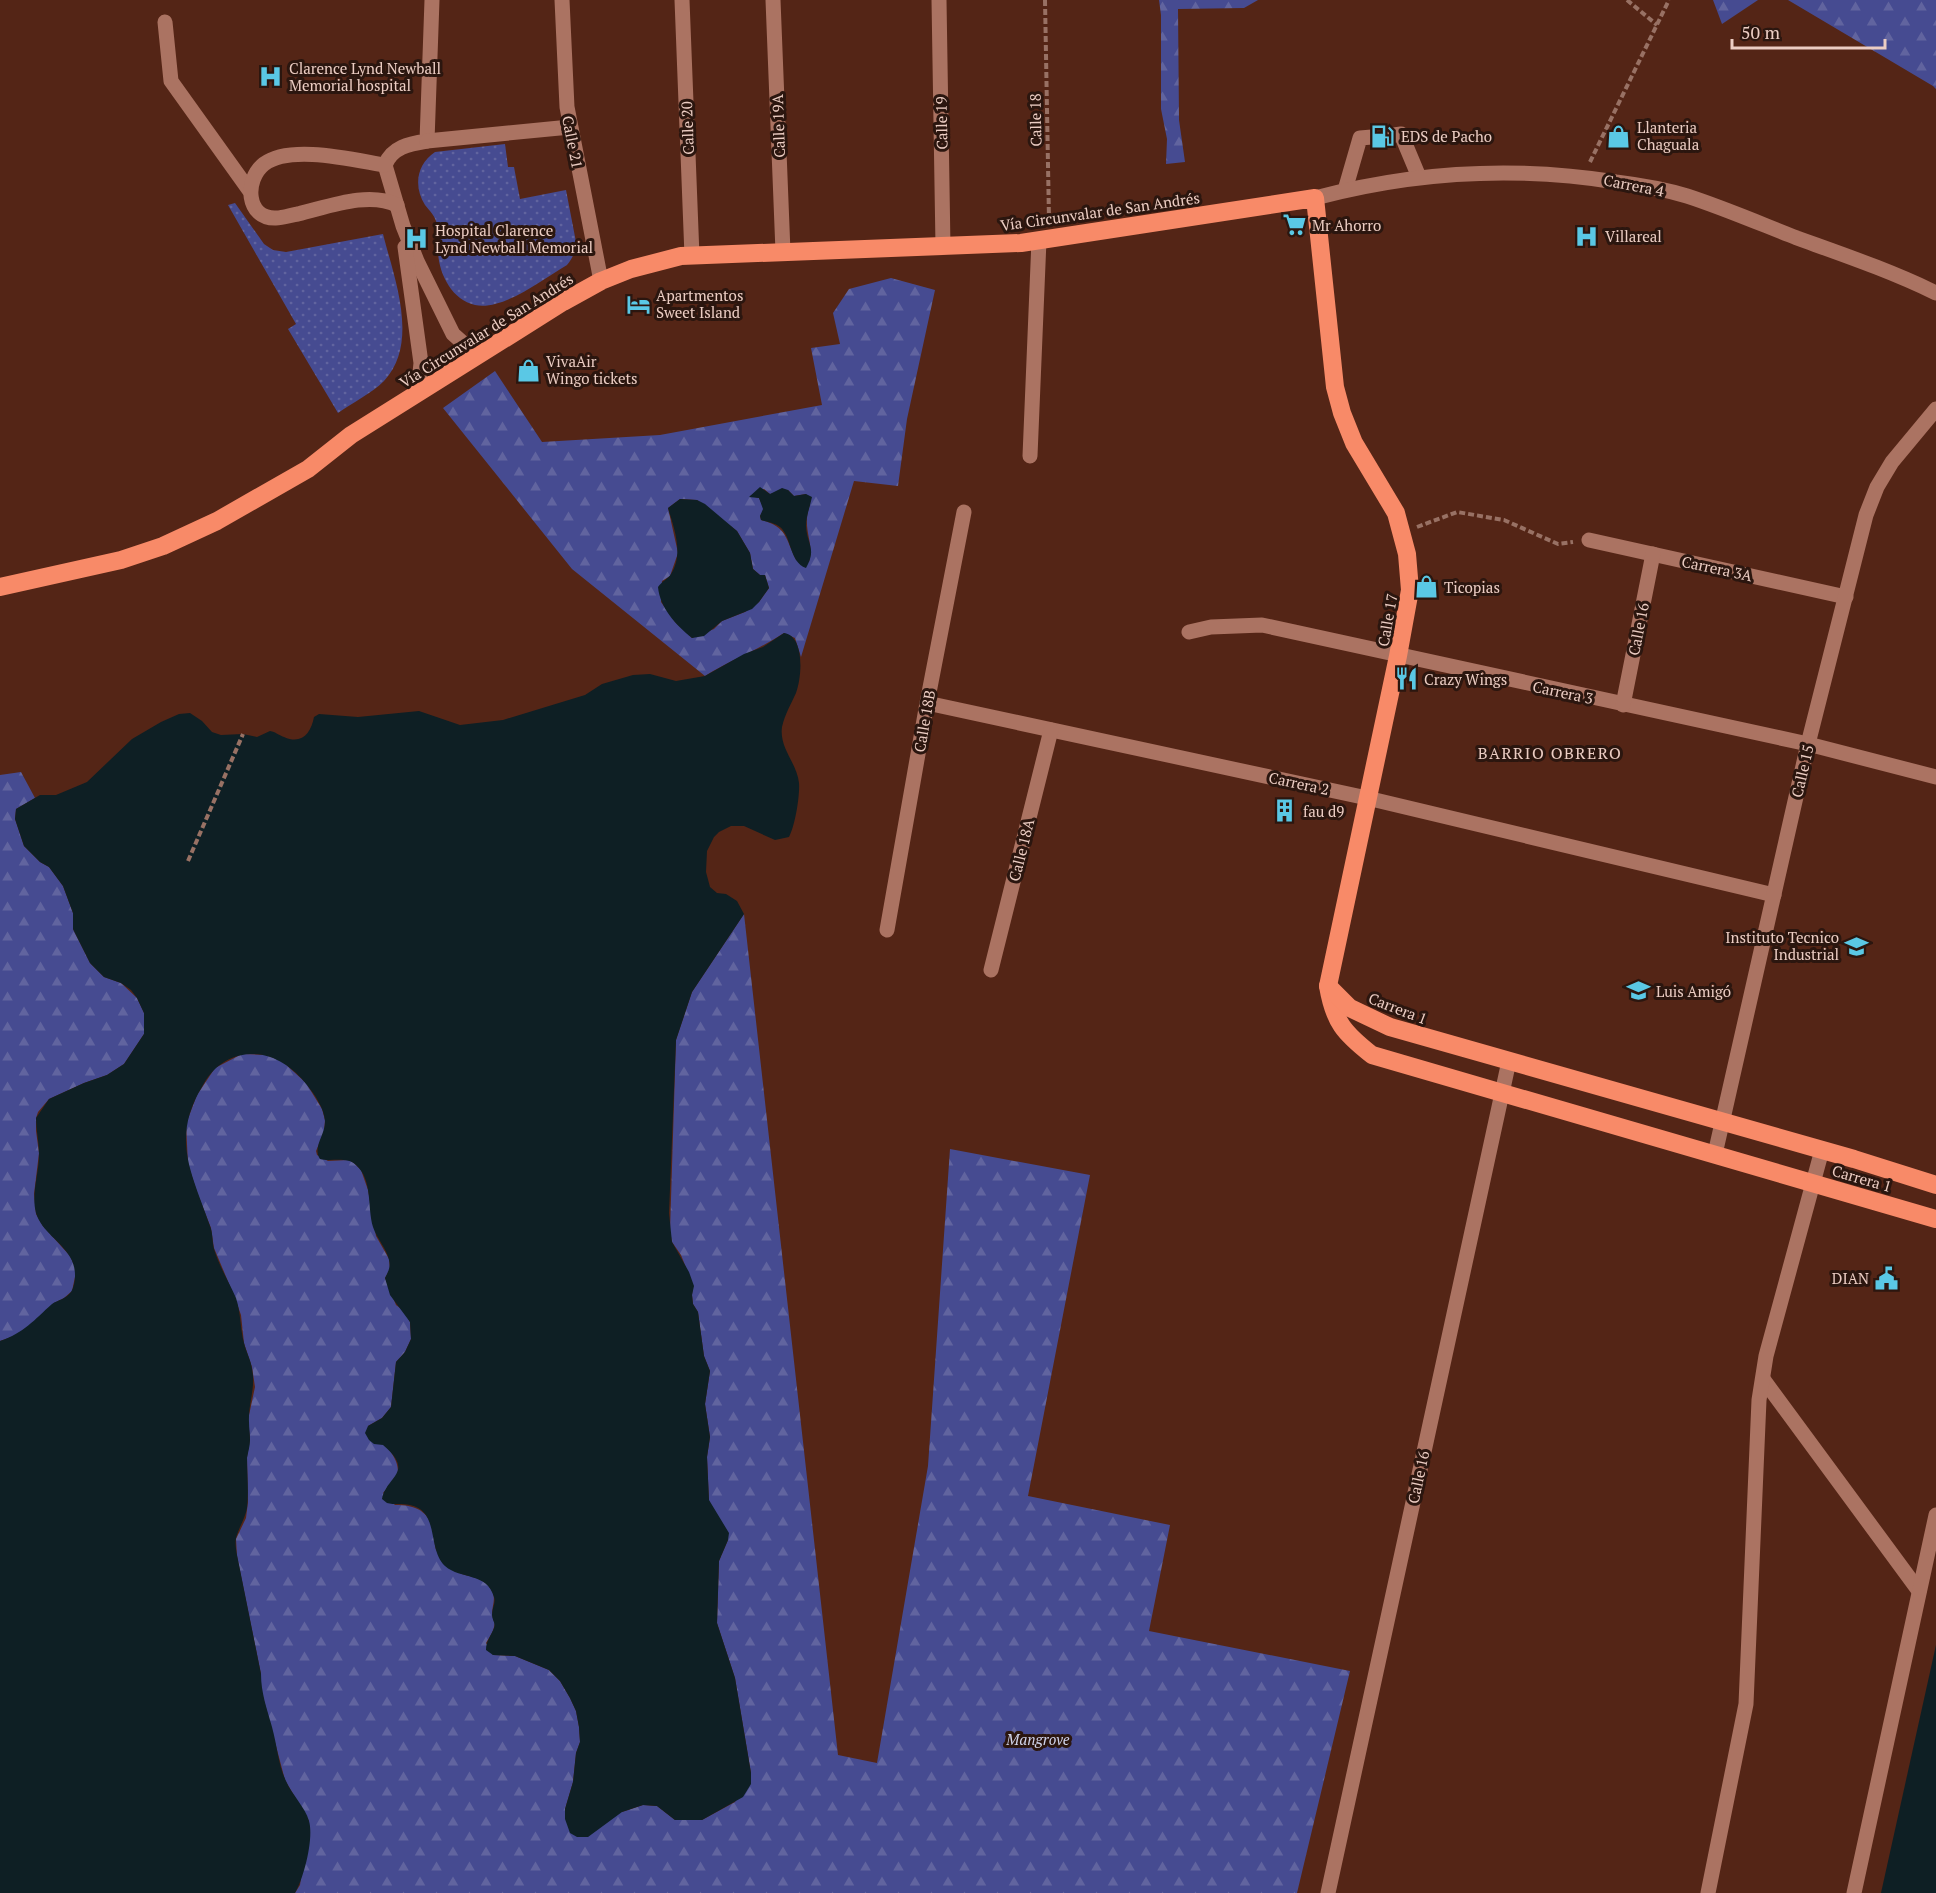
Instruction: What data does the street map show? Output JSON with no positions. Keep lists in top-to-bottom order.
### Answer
{
  "streets": {
    "highway": ["Vía Circunvalar de San Andrés", "Calle 17", "Carrera 1"],
    "street": [
      "Calle 19",
      "Calle 19A",
      "Calle 20",
      "Calle 21",
      "Carrera 4",
      "Carrera 3A",
      "Calle 16",
      "Carrera 3",
      "Calle 18B",
      "Calle 15",
      "Carrera 2",
      "Calle 18A"
    ],
    "path": ["Calle 18"]
  },
  "crossings": [
    ["Calle 18", "Vía Circunvalar de San Andrés"],
    ["Calle 19", "Vía Circunvalar de San Andrés"],
    ["Calle 19A", "Vía Circunvalar de San Andrés"],
    ["Calle 20", "Vía Circunvalar de San Andrés"],
    ["Calle 21", "Vía Circunvalar de San Andrés"],
    ["Carrera 4", "Vía Circunvalar de San Andrés"],
    ["Carrera 4", "Calle 17"],
    ["Vía Circunvalar de San Andrés", "Calle 17"],
    ["Carrera 3A", "Calle 16"],
    ["Carrera 3A", "Calle 15"],
    ["Calle 17", "Carrera 3"],
    ["Calle 17", "Carrera 2"],
    ["Calle 17", "Carrera 1"],
    ["Calle 16", "Carrera 3"],
    ["Calle 16", "Carrera 1"],
    ["Carrera 3", "Calle 15"],
    ["Calle 18B", "Carrera 2"],
    ["Calle 15", "Carrera 2"],
    ["Calle 15", "Carrera 1"],
    ["Carrera 2", "Calle 18A"]
  ],
  "districts": ["BARRIO OBRERO"],
  "parks": ["Mangrove"],
  "places": {
    "hospital": ["Clarence Lynd Newball Memorial hospital", "Villareal", "Hospital Clarence Lynd Newball Memorial"],
    "fuel station": ["EDS de Pacho"],
    "shop": ["Llanteria Chaguala", "VivaAir Wingo tickets", "Ticopias"],
    "supermarket": ["Mr Ahorro"],
    "hotel": ["Apartmentos Sweet Island"],
    "restaurant": ["Crazy Wings"],
    "building": ["fau d9"],
    "school or university": ["Instituto Tecnico Industrial", "Luis Amigó"],
    "public building": ["DIAN"]
  },
  "scale_bar": "50 m"
}
